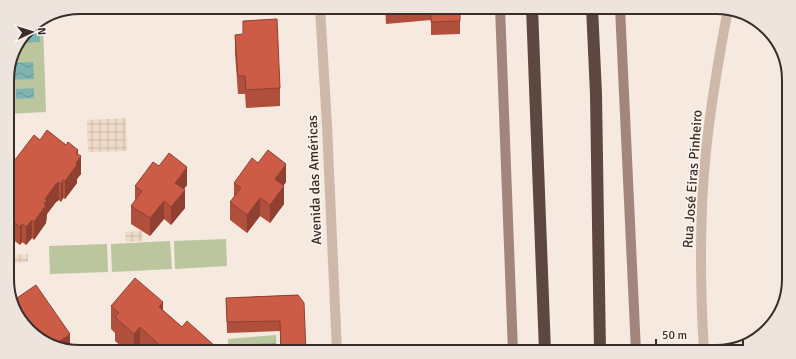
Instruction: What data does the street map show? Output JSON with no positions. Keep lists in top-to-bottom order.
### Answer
{
  "streets": {
    "street": ["Rua José Eiras Pinheiro", "Avenida das Américas"]
  },
  "scale_bar": "50 m",
  "north": "right"
}
